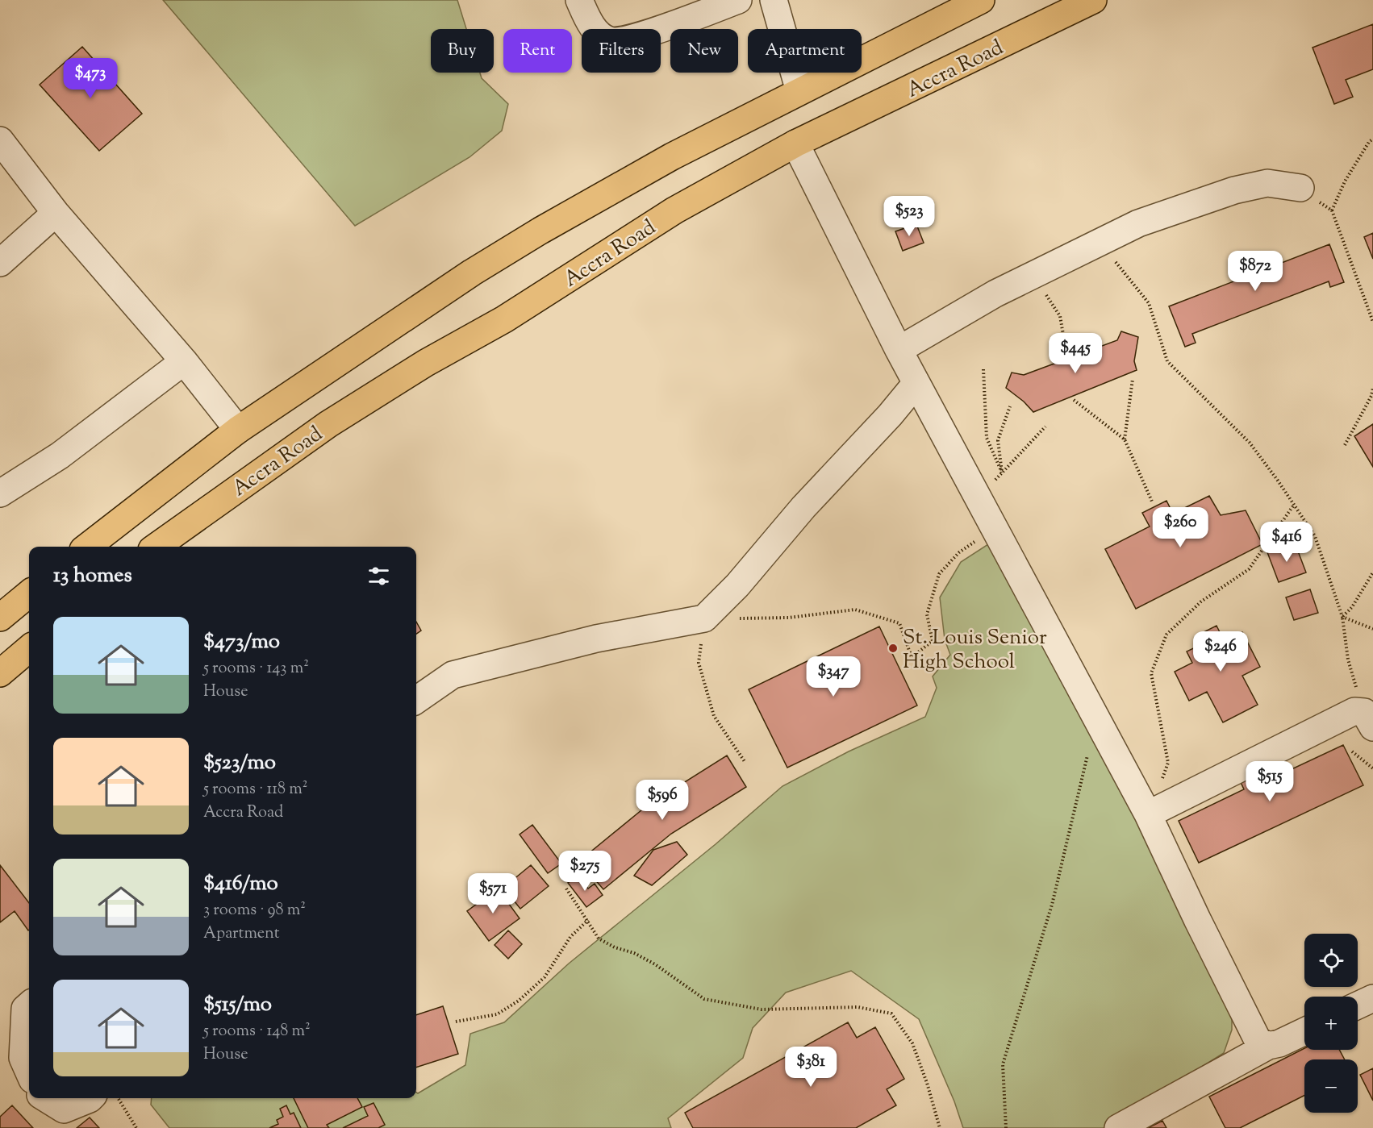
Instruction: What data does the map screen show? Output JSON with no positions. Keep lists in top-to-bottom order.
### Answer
{
  "streets": {
    "highway": ["Accra Road"]
  },
  "places": ["St. Louis Senior High School"],
  "page": {
    "chip": [
      "Buy",
      "Rent",
      "Filters",
      "New",
      "Apartment"
    ],
    "price": [
      "$473",
      "$523",
      "$872",
      "$445",
      "$260",
      "$416",
      "$246",
      "$347",
      "$515",
      "$596",
      "$275",
      "$571",
      "$381"
    ],
    "heading": "13 homes",
    "list": [
      {
        "name": "$473/mo",
        "note": "5 rooms · 143 m² · House"
      },
      {
        "name": "$523/mo",
        "note": "5 rooms · 118 m² · Accra Road"
      },
      {
        "name": "$416/mo",
        "note": "3 rooms · 98 m² · Apartment"
      },
      {
        "name": "$515/mo",
        "note": "5 rooms · 148 m² · House"
      }
    ],
    "map_buttons": ["+", "−"]
  }
}
